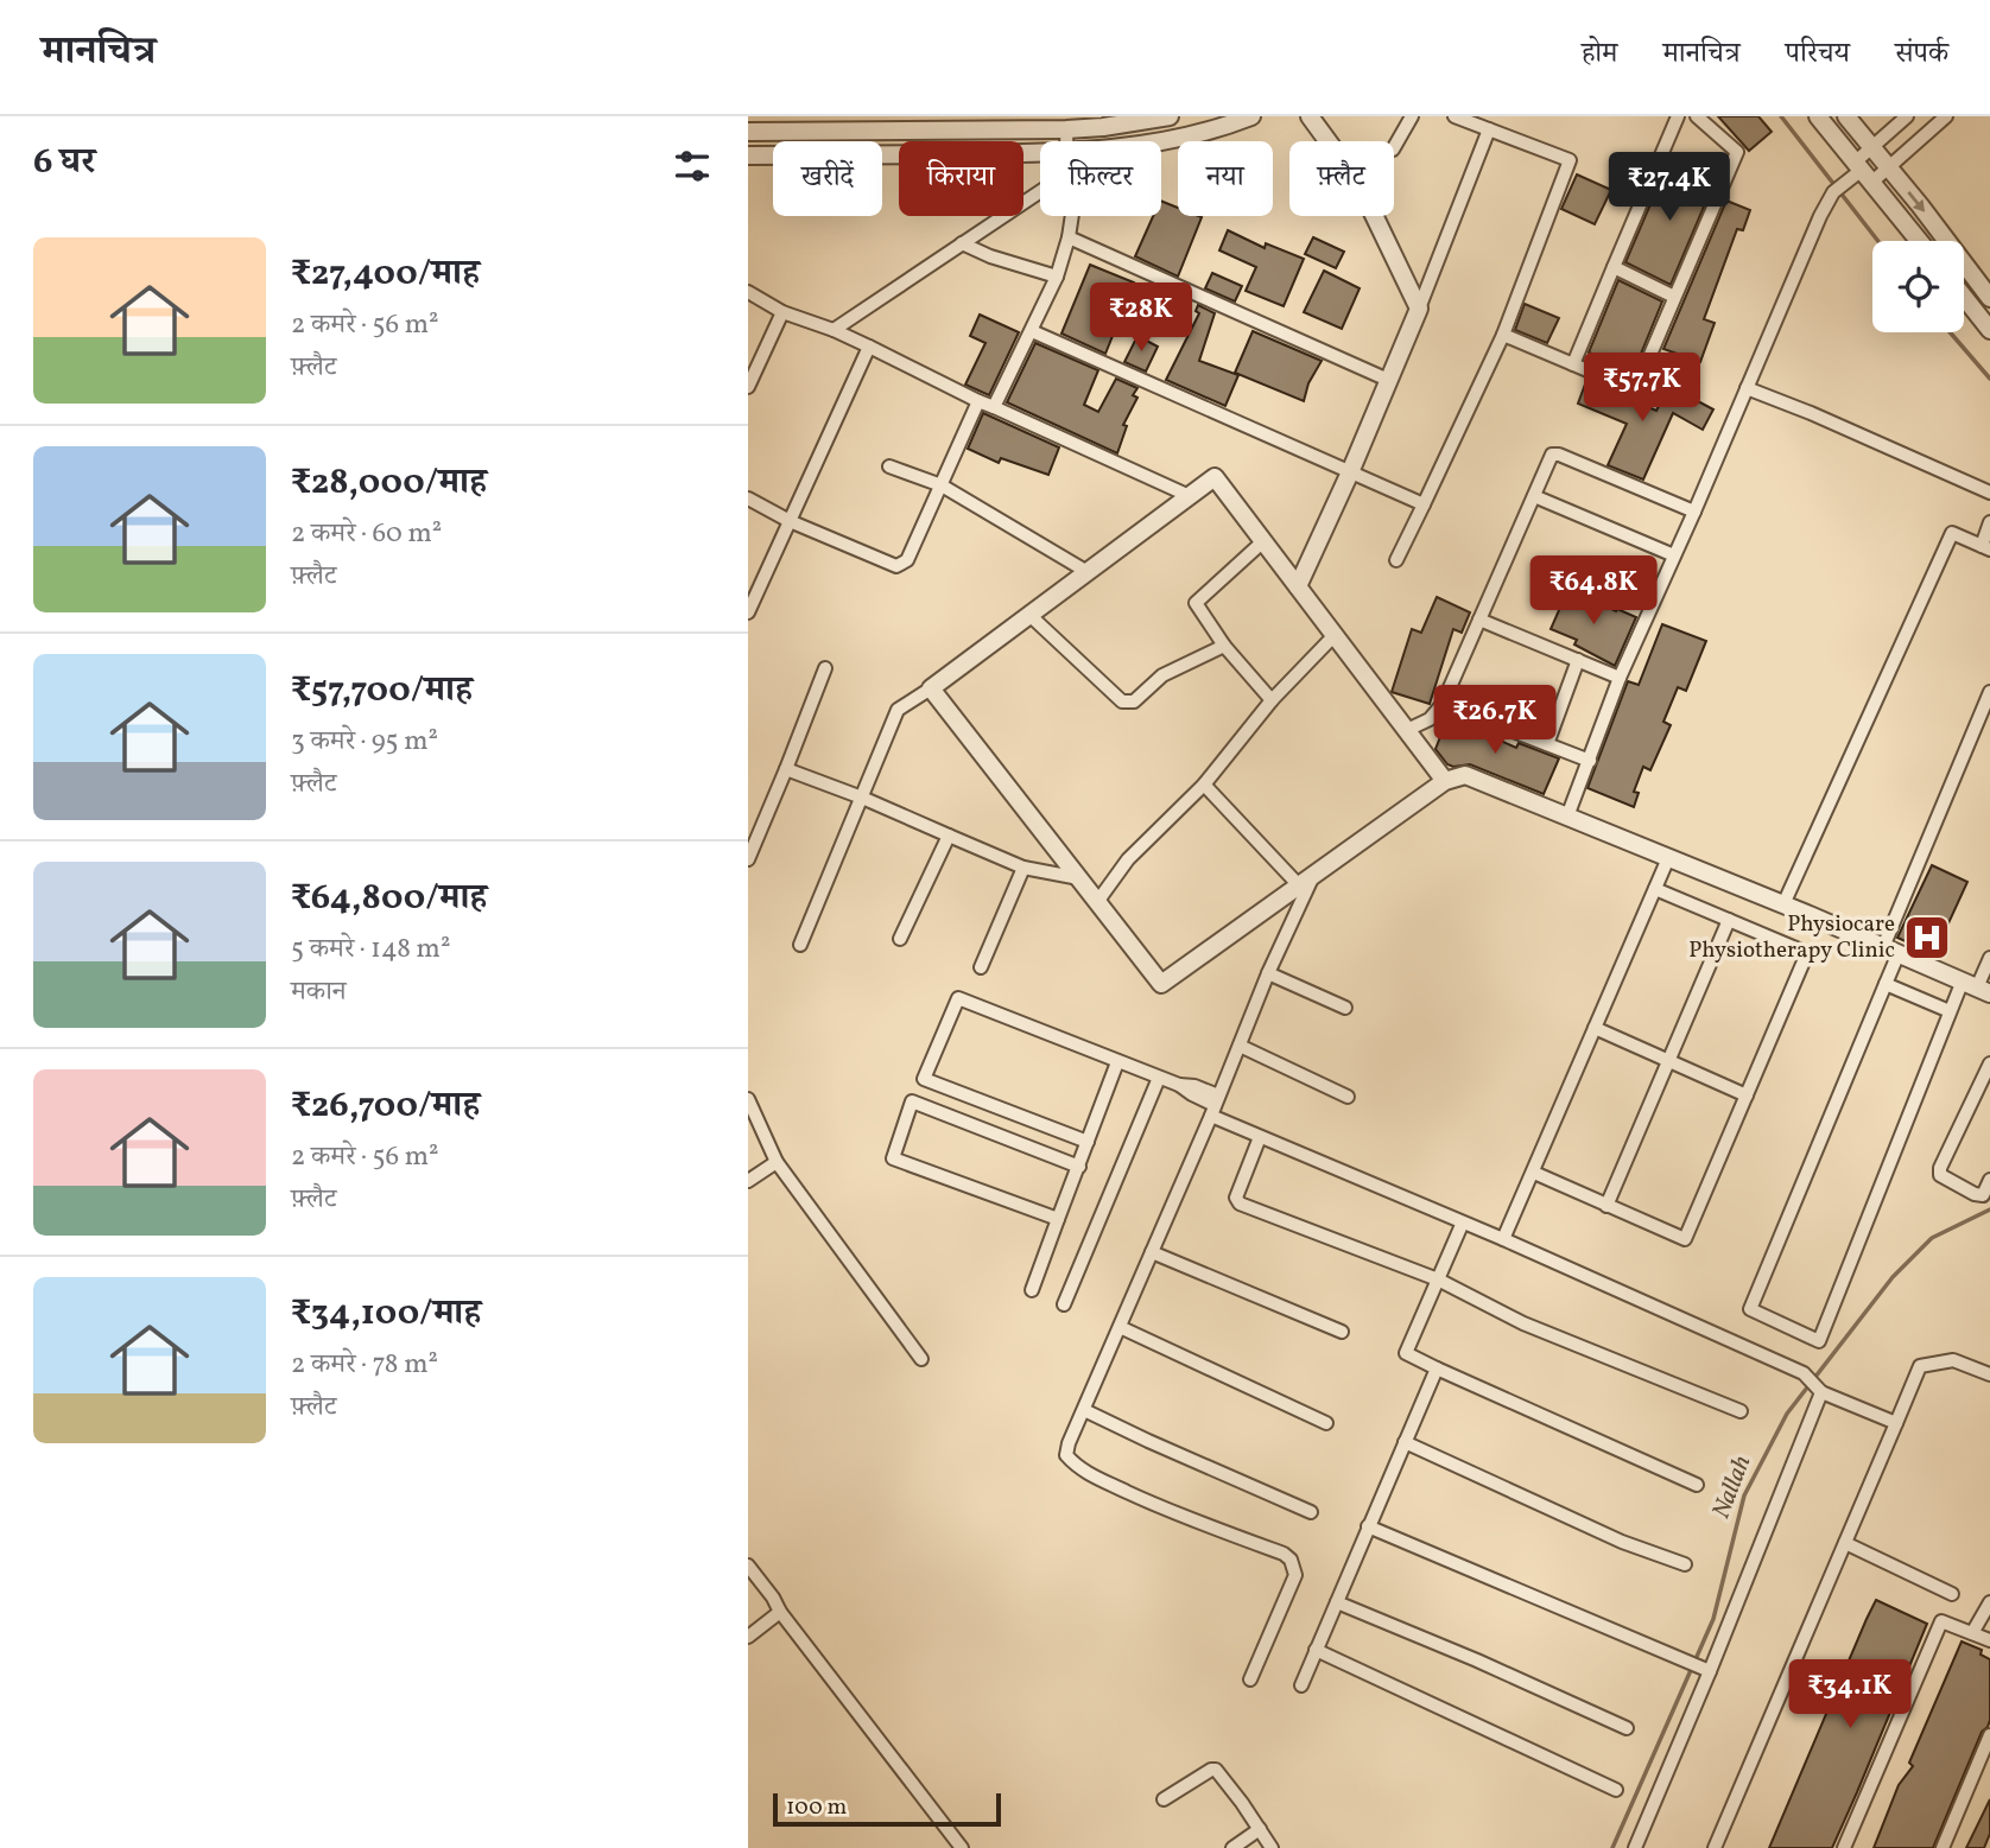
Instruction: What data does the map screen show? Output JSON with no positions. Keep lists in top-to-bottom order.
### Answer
{
  "water": ["Nallah"],
  "places": {
    "hospital": ["Physiocare Physiotherapy Clinic"]
  },
  "scale_bar": "100 m",
  "page": {
    "header": "मानचित्र",
    "nav": [
      "होम",
      "मानचित्र",
      "परिचय",
      "संपर्क"
    ],
    "heading": "6 घर",
    "chip": [
      "खरीदें",
      "किराया",
      "फ़िल्टर",
      "नया",
      "फ़्लैट"
    ],
    "price": [
      "₹27.4K",
      "₹28K",
      "₹57.7K",
      "₹64.8K",
      "₹26.7K",
      "₹34.1K"
    ],
    "list": [
      {
        "name": "₹27,400/माह",
        "note": "2 कमरे · 56 m² · फ़्लैट"
      },
      {
        "name": "₹28,000/माह",
        "note": "2 कमरे · 60 m² · फ़्लैट"
      },
      {
        "name": "₹57,700/माह",
        "note": "3 कमरे · 95 m² · फ़्लैट"
      },
      {
        "name": "₹64,800/माह",
        "note": "5 कमरे · 148 m² · मकान"
      },
      {
        "name": "₹26,700/माह",
        "note": "2 कमरे · 56 m² · फ़्लैट"
      },
      {
        "name": "₹34,100/माह",
        "note": "2 कमरे · 78 m² · फ़्लैट"
      }
    ],
    "scale": "100 m"
  }
}
